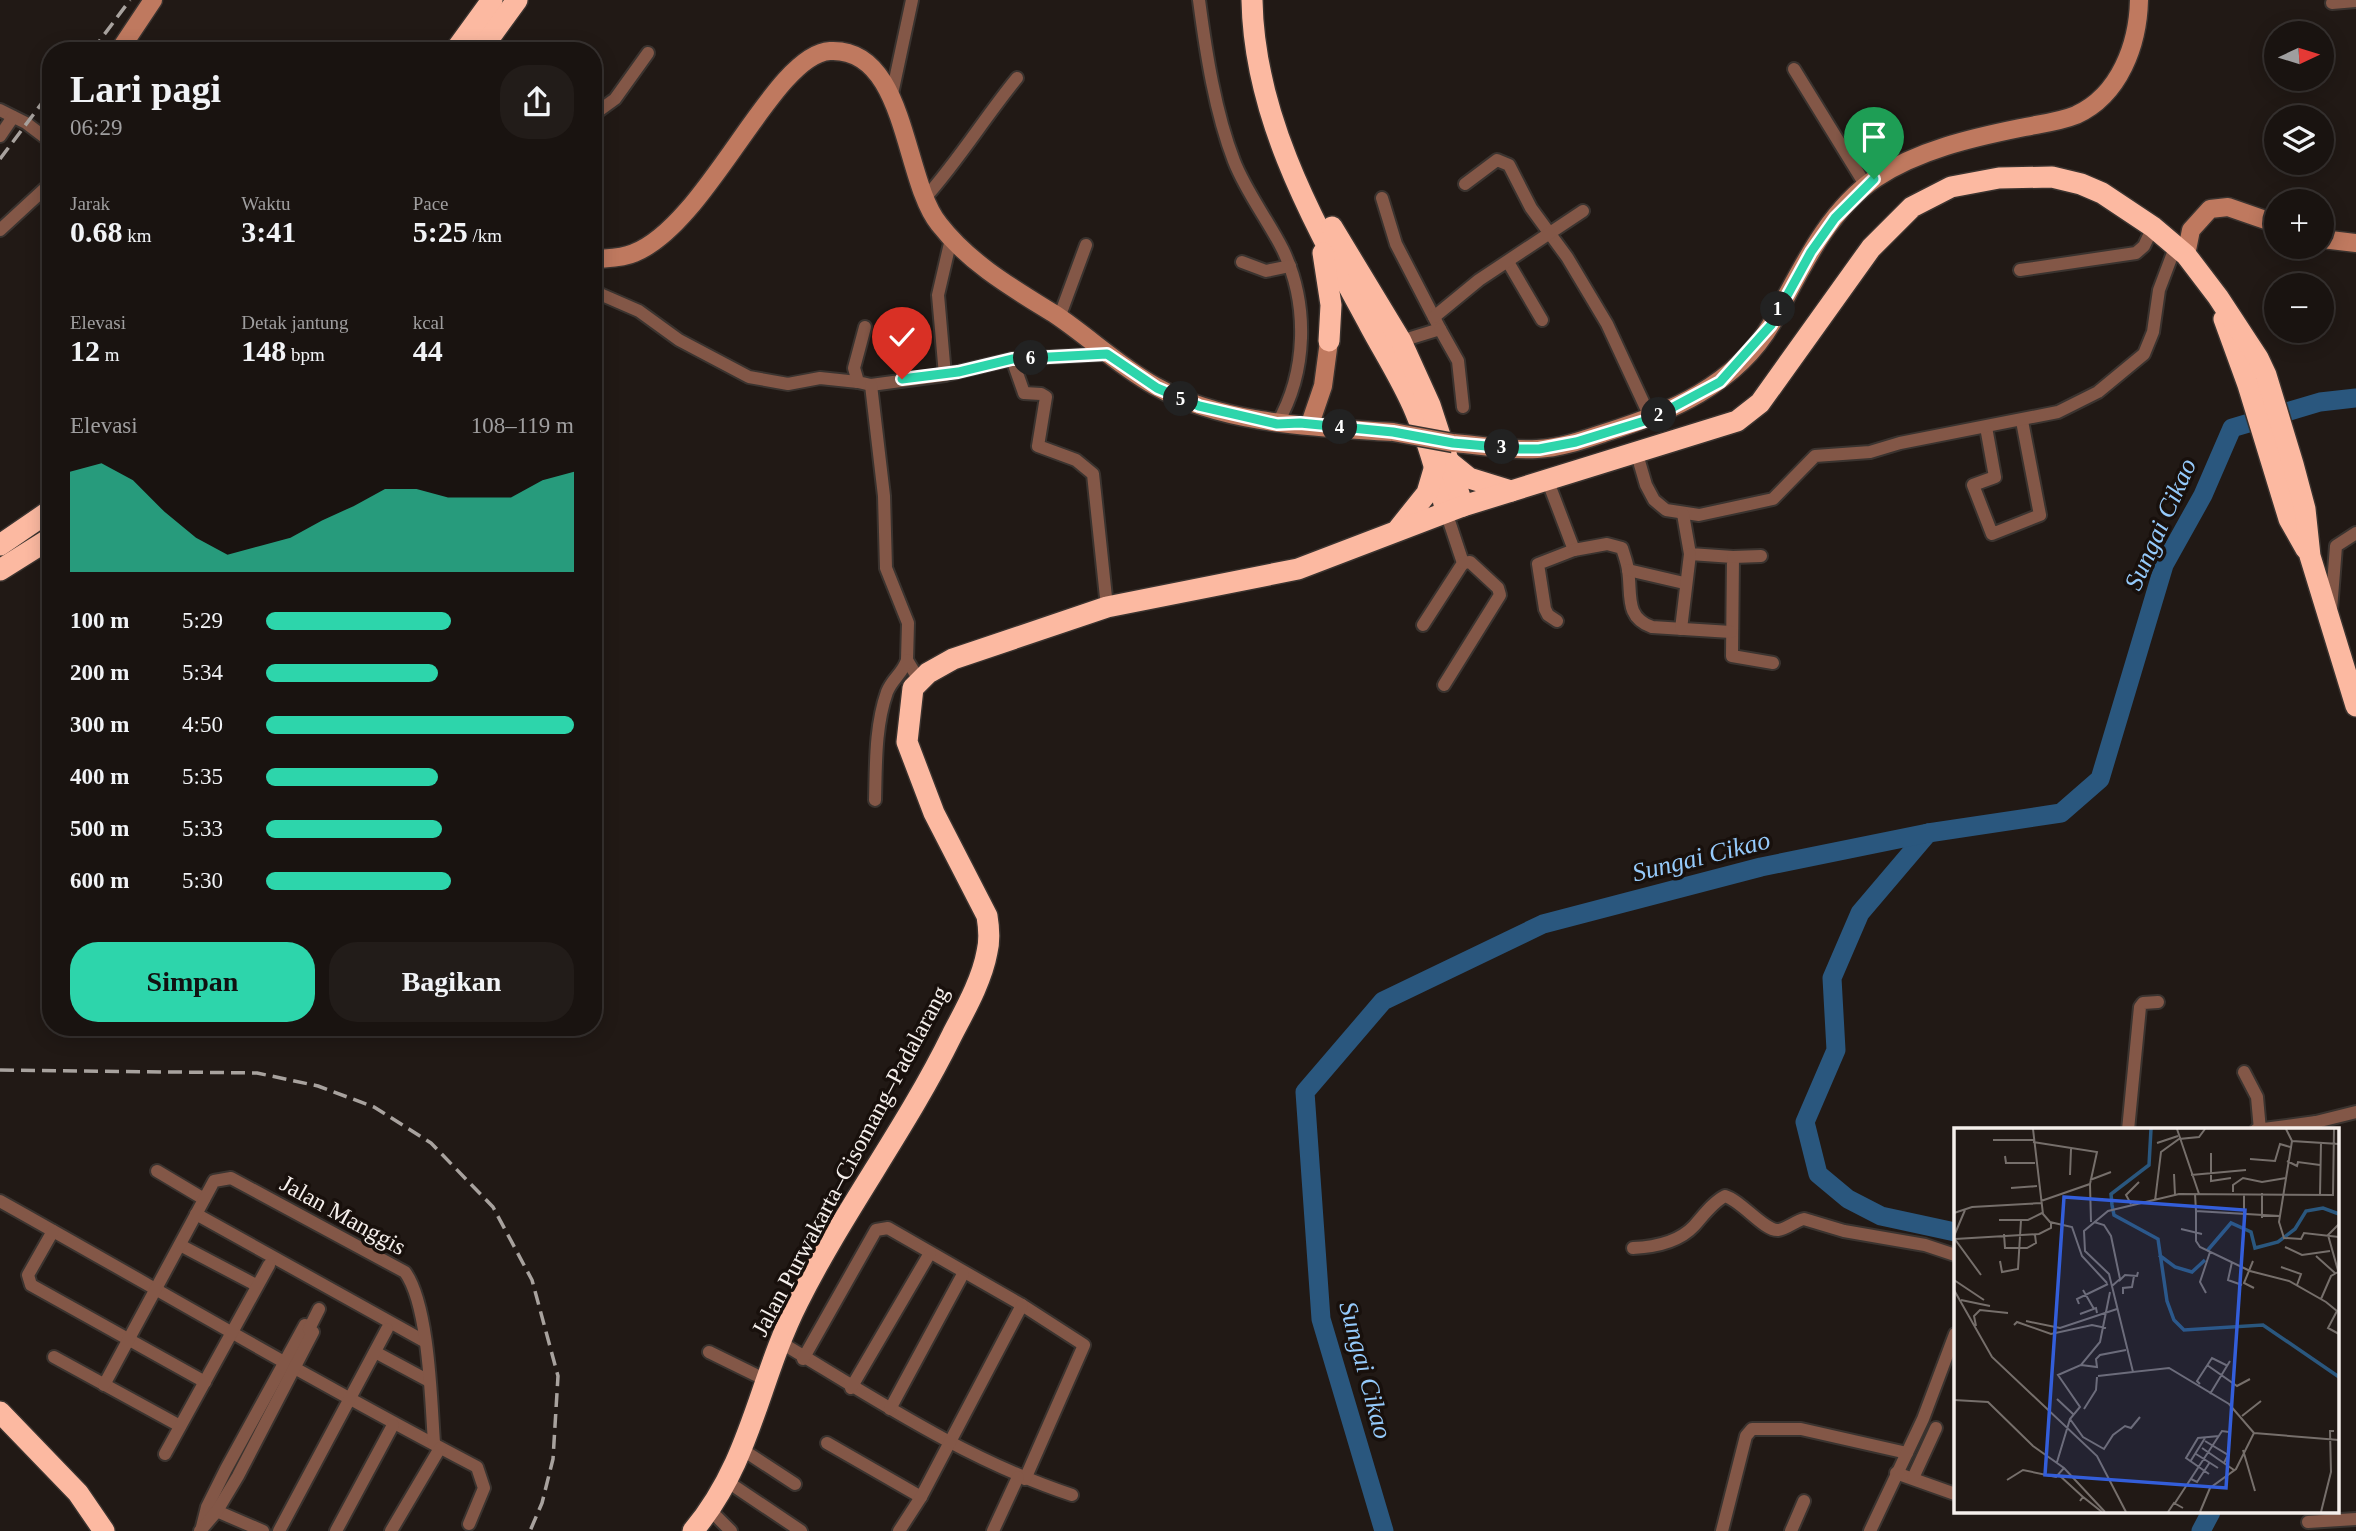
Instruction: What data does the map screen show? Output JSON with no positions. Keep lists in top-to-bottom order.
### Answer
{
  "streets": {
    "highway": ["Jalan Purwakarta–Cisomang–Padalarang"],
    "street": ["Jalan Manggis"]
  },
  "water": ["Sungai Cikao"],
  "north": "right",
  "page": {
    "map_buttons": ["+", "−"],
    "heading": ["Lari pagi", "06:29"],
    "stats": [
      ["Jarak", "0.68 km"],
      ["Waktu", "3:41"],
      ["Pace", "5:25 /km"],
      ["Elevasi", "12 m"],
      ["Detak jantung", "148 bpm"],
      ["kcal", "44"]
    ],
    "pins": [
      "1",
      "6",
      "5",
      "2",
      "4",
      "3"
    ],
    "chart": ["Elevasi", "108–119 m"],
    "list": [
      {
        "name": "100 m",
        "note": "5:29"
      },
      {
        "name": "200 m",
        "note": "5:34"
      },
      {
        "name": "300 m",
        "note": "4:50"
      },
      {
        "name": "400 m",
        "note": "5:35"
      },
      {
        "name": "500 m",
        "note": "5:33"
      },
      {
        "name": "600 m",
        "note": "5:30"
      }
    ],
    "buttons": ["Simpan", "Bagikan"]
  }
}
